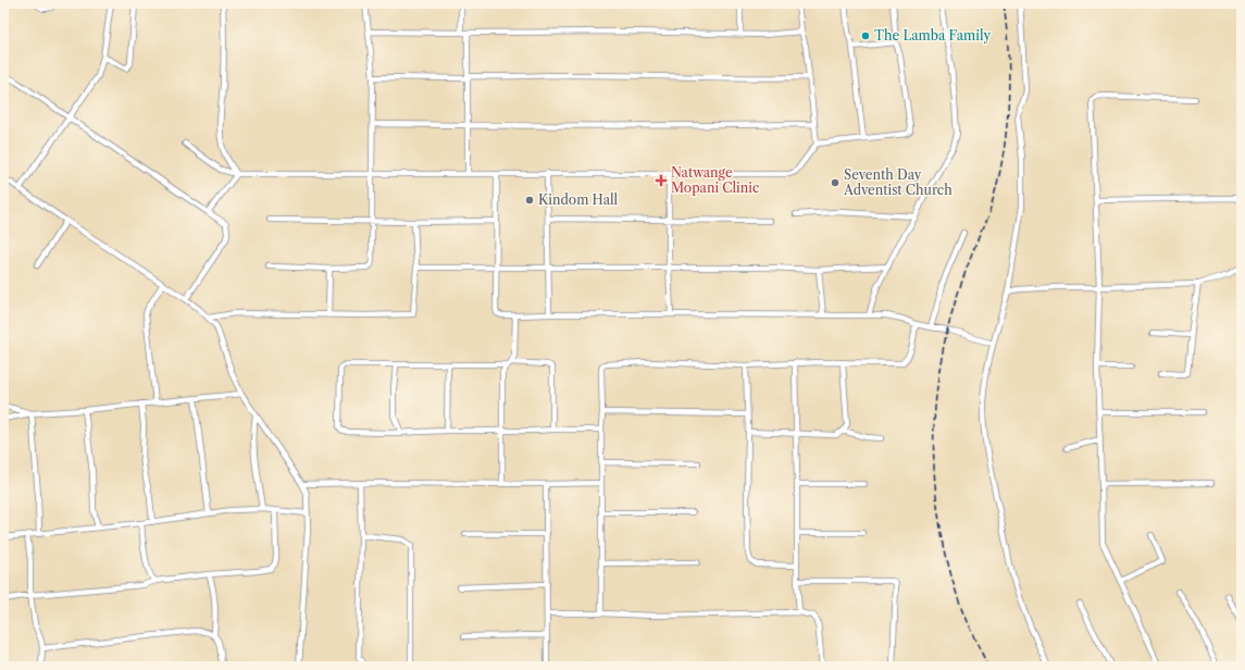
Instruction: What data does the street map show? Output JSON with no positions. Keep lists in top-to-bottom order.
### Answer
{
  "places": {
    "other": ["The Lamba Family", "Seventh Day Adventist Church", "Kindom Hall"],
    "health": ["Natwange Mopani Clinic"]
  }
}
